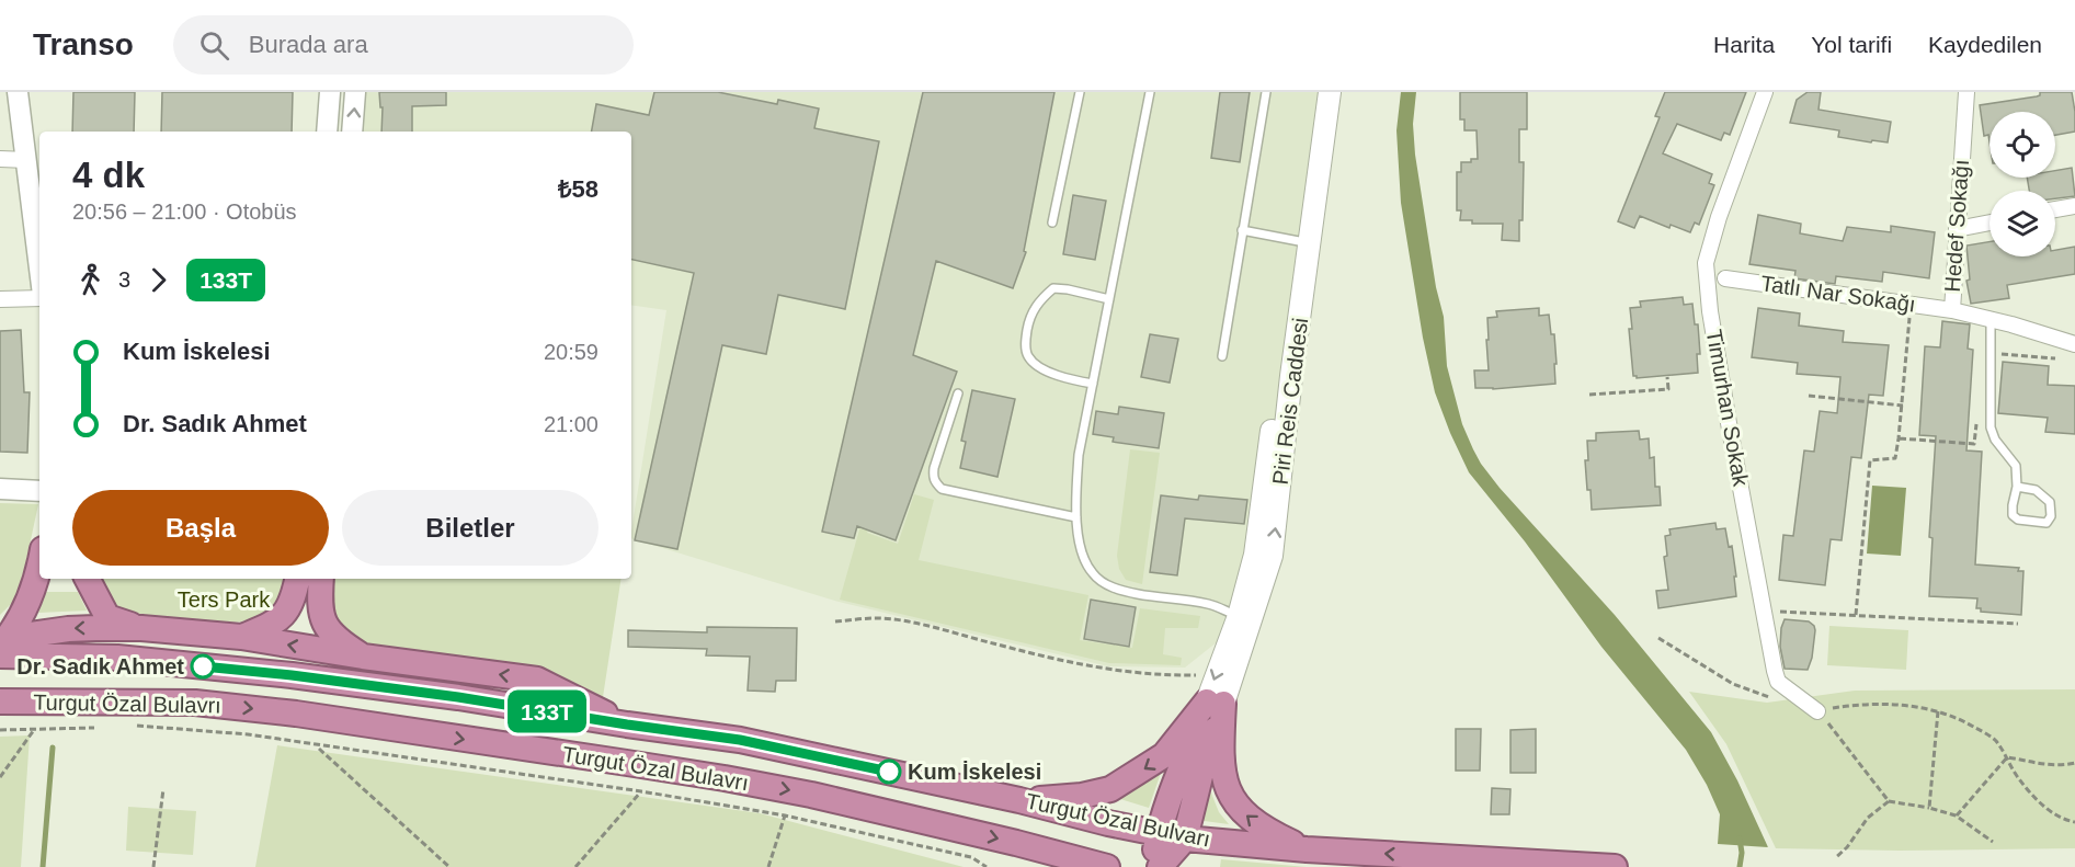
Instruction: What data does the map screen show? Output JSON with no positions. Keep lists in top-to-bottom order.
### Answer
{
  "streets": {
    "highway": ["Turgut Özal Bulavrı", "Turgut Özal Bulvarı"],
    "main road": ["Piri Reis Caddesi"],
    "street": ["Hedef Sokağı", "Tatlı Nar Sokağı", "Timurhan Sokak"]
  },
  "crossings": [
    ["Hedef Sokağı", "Tatlı Nar Sokağı"]
  ],
  "parks": ["Ters Park"],
  "places": ["Dr. Sadık Ahmet", "Kum İskelesi"],
  "lines": ["bus line 133T"],
  "page": {
    "header": "Transo",
    "search": "Burada ara",
    "nav": ["Harita", "Yol tarifi", "Kaydedilen"],
    "on_map": "133T",
    "heading": ["4 dk", "20:56 – 21:00 · Otobüs", "₺58"],
    "legs": ["3", "133T"],
    "list": [
      {
        "name": "Kum İskelesi",
        "value": "20:59"
      },
      {
        "name": "Dr. Sadık Ahmet",
        "value": "21:00"
      }
    ],
    "buttons": ["Başla", "Biletler"]
  }
}
